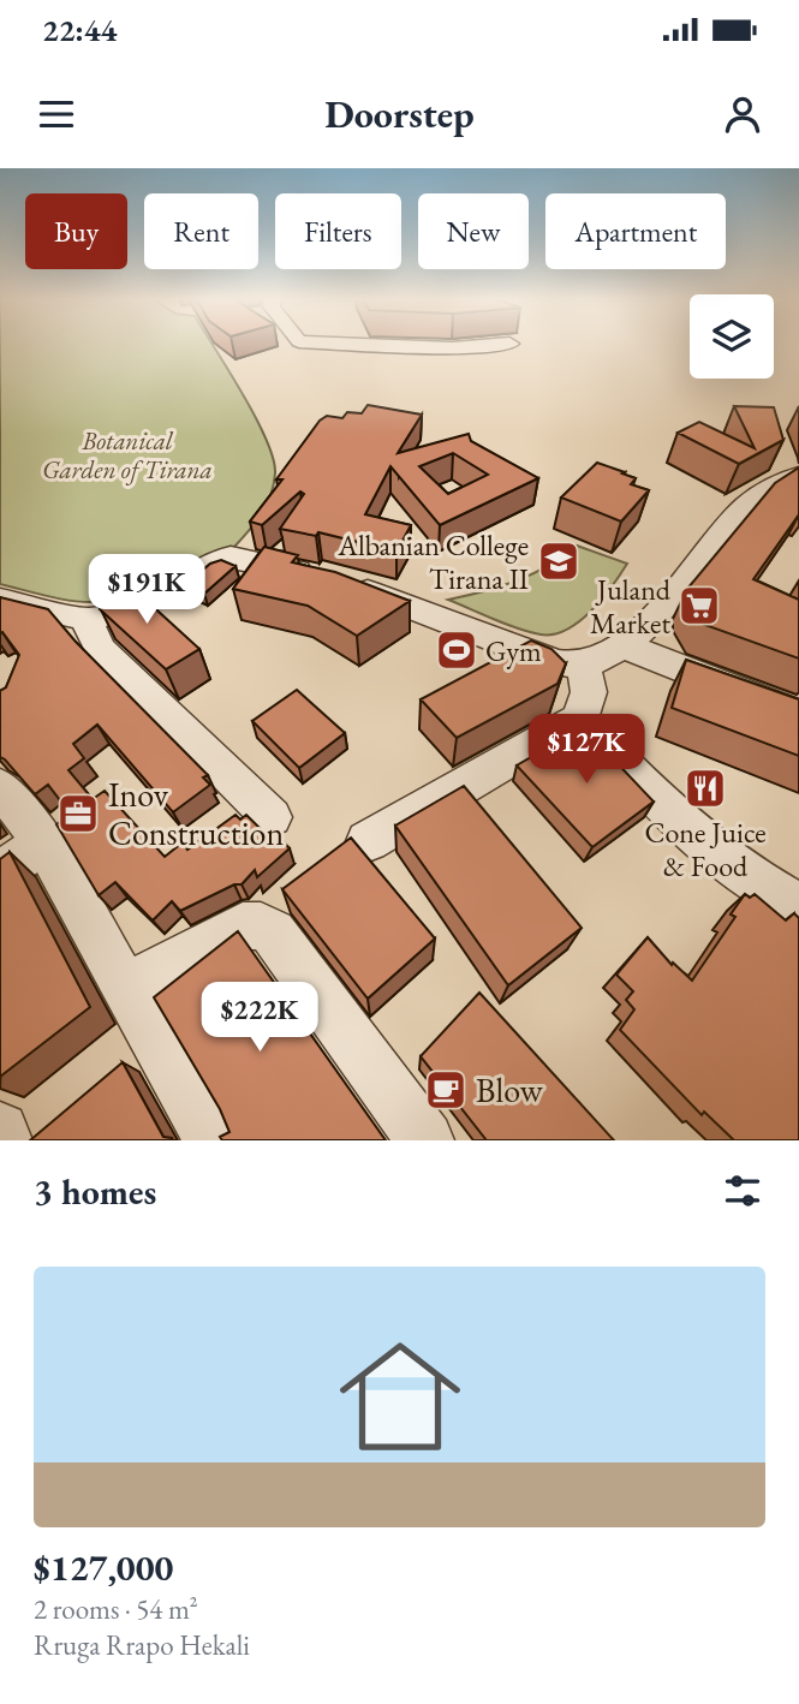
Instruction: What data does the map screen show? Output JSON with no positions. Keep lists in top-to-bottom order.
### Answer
{
  "parks": ["Botanical Garden of Tirana"],
  "places": {
    "school or university": ["Albanian College Tirana II"],
    "supermarket": ["Juland Market"],
    "sports": ["Gym"],
    "restaurant": ["Cone Juice & Food"],
    "office": ["Inov Construction"],
    "cafe": ["Blow"]
  },
  "page": {
    "status": "22:44",
    "header": "Doorstep",
    "chip": [
      "Buy",
      "Rent",
      "Filters",
      "New",
      "Apartment"
    ],
    "price": ["$191K", "$127K", "$222K"],
    "heading": "3 homes",
    "list": [
      {
        "name": "$127,000",
        "note": "2 rooms · 54 m² · Rruga Rrapo Hekali"
      }
    ]
  }
}
